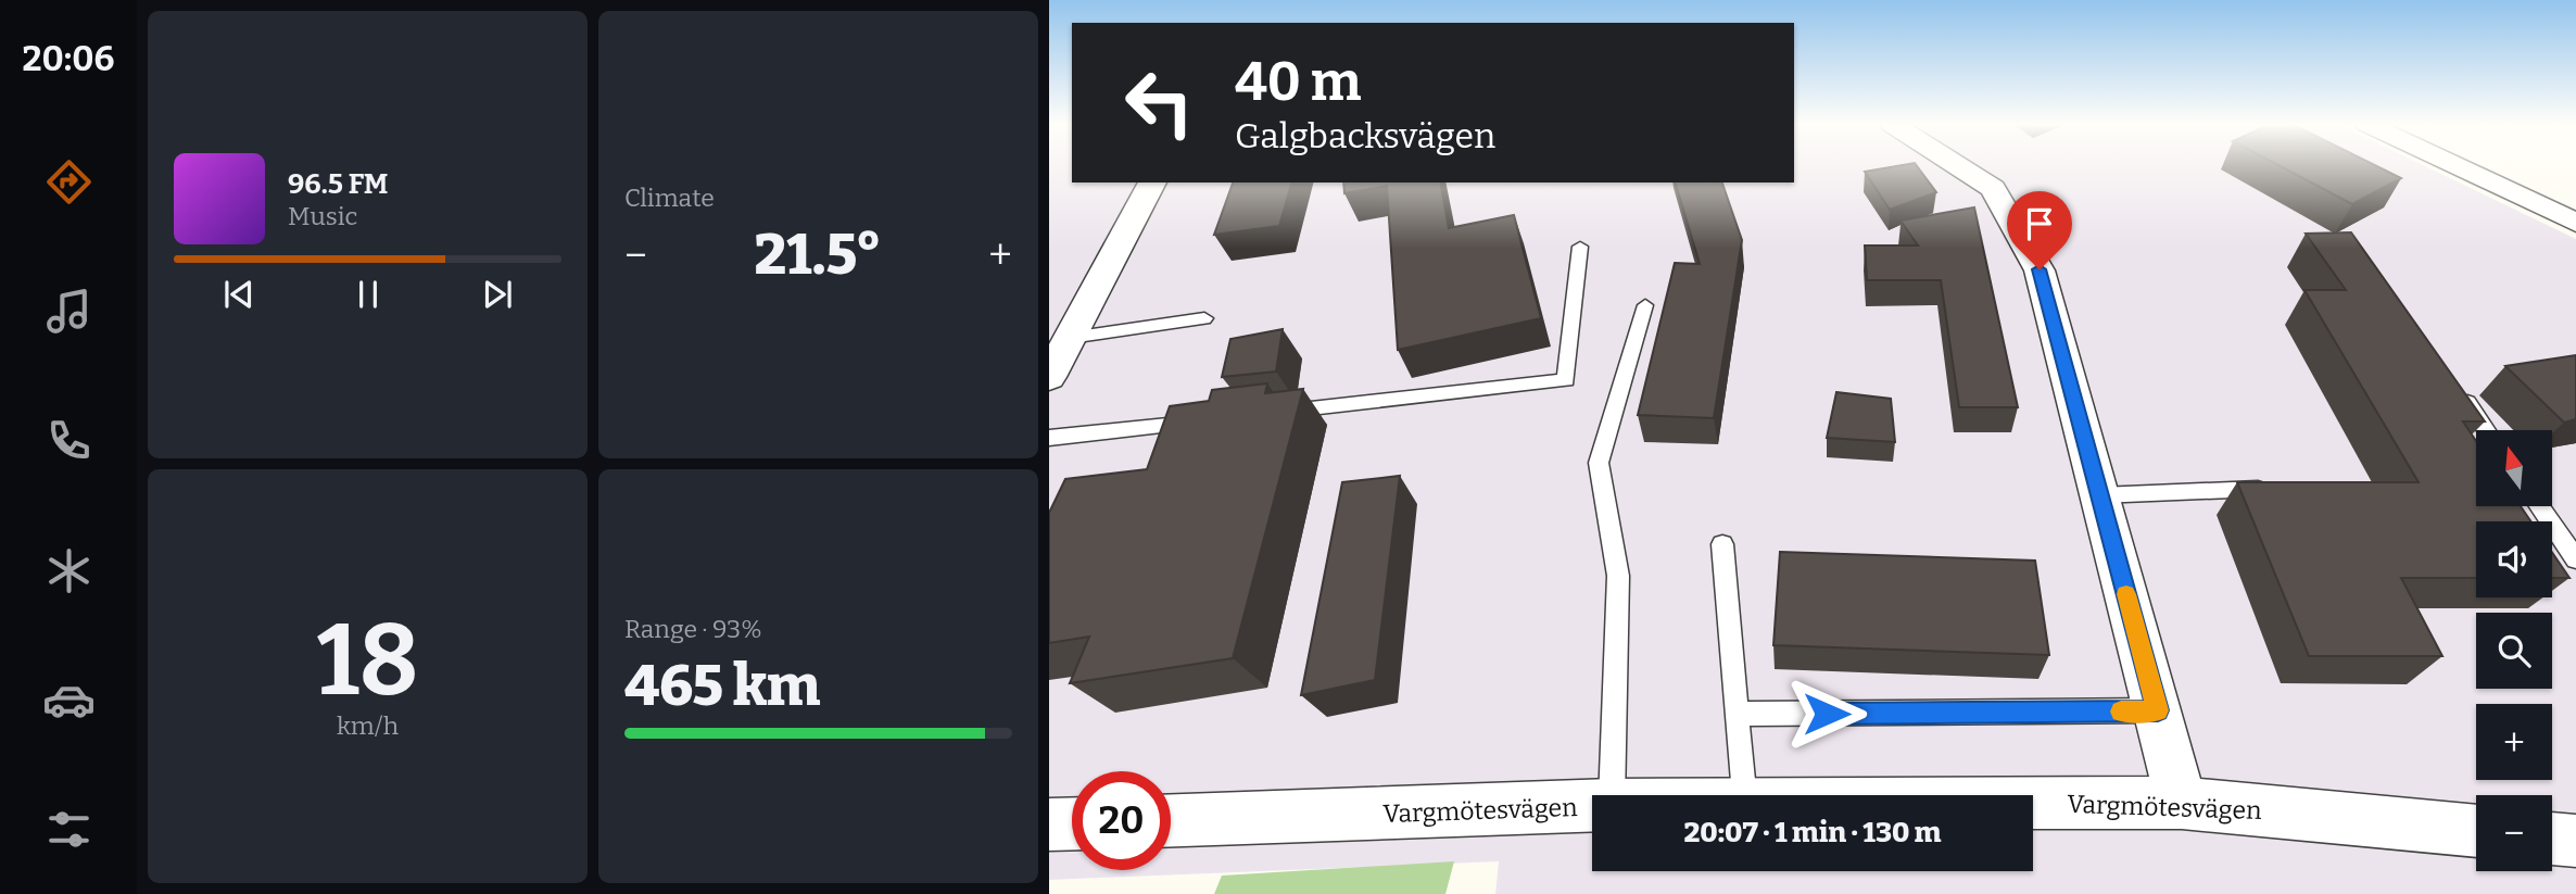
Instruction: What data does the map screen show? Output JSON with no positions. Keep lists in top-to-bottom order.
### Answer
{
  "streets": {
    "street": ["Vargmötesvägen"]
  },
  "north": "top",
  "page": {
    "tabs": "20:06",
    "tile": [
      "Climate",
      ["18", "km/h"],
      ["Range · 93%", "465 km"]
    ],
    "turn": ["40 m", "Galgbacksvägen"],
    "song": ["96.5 FM", "Music"],
    "heat": ["−", "21.5°", "+"],
    "map_buttons": ["+", "−"],
    "limit": "20",
    "trip": "20:07 · 1 min · 130 m"
  }
}
